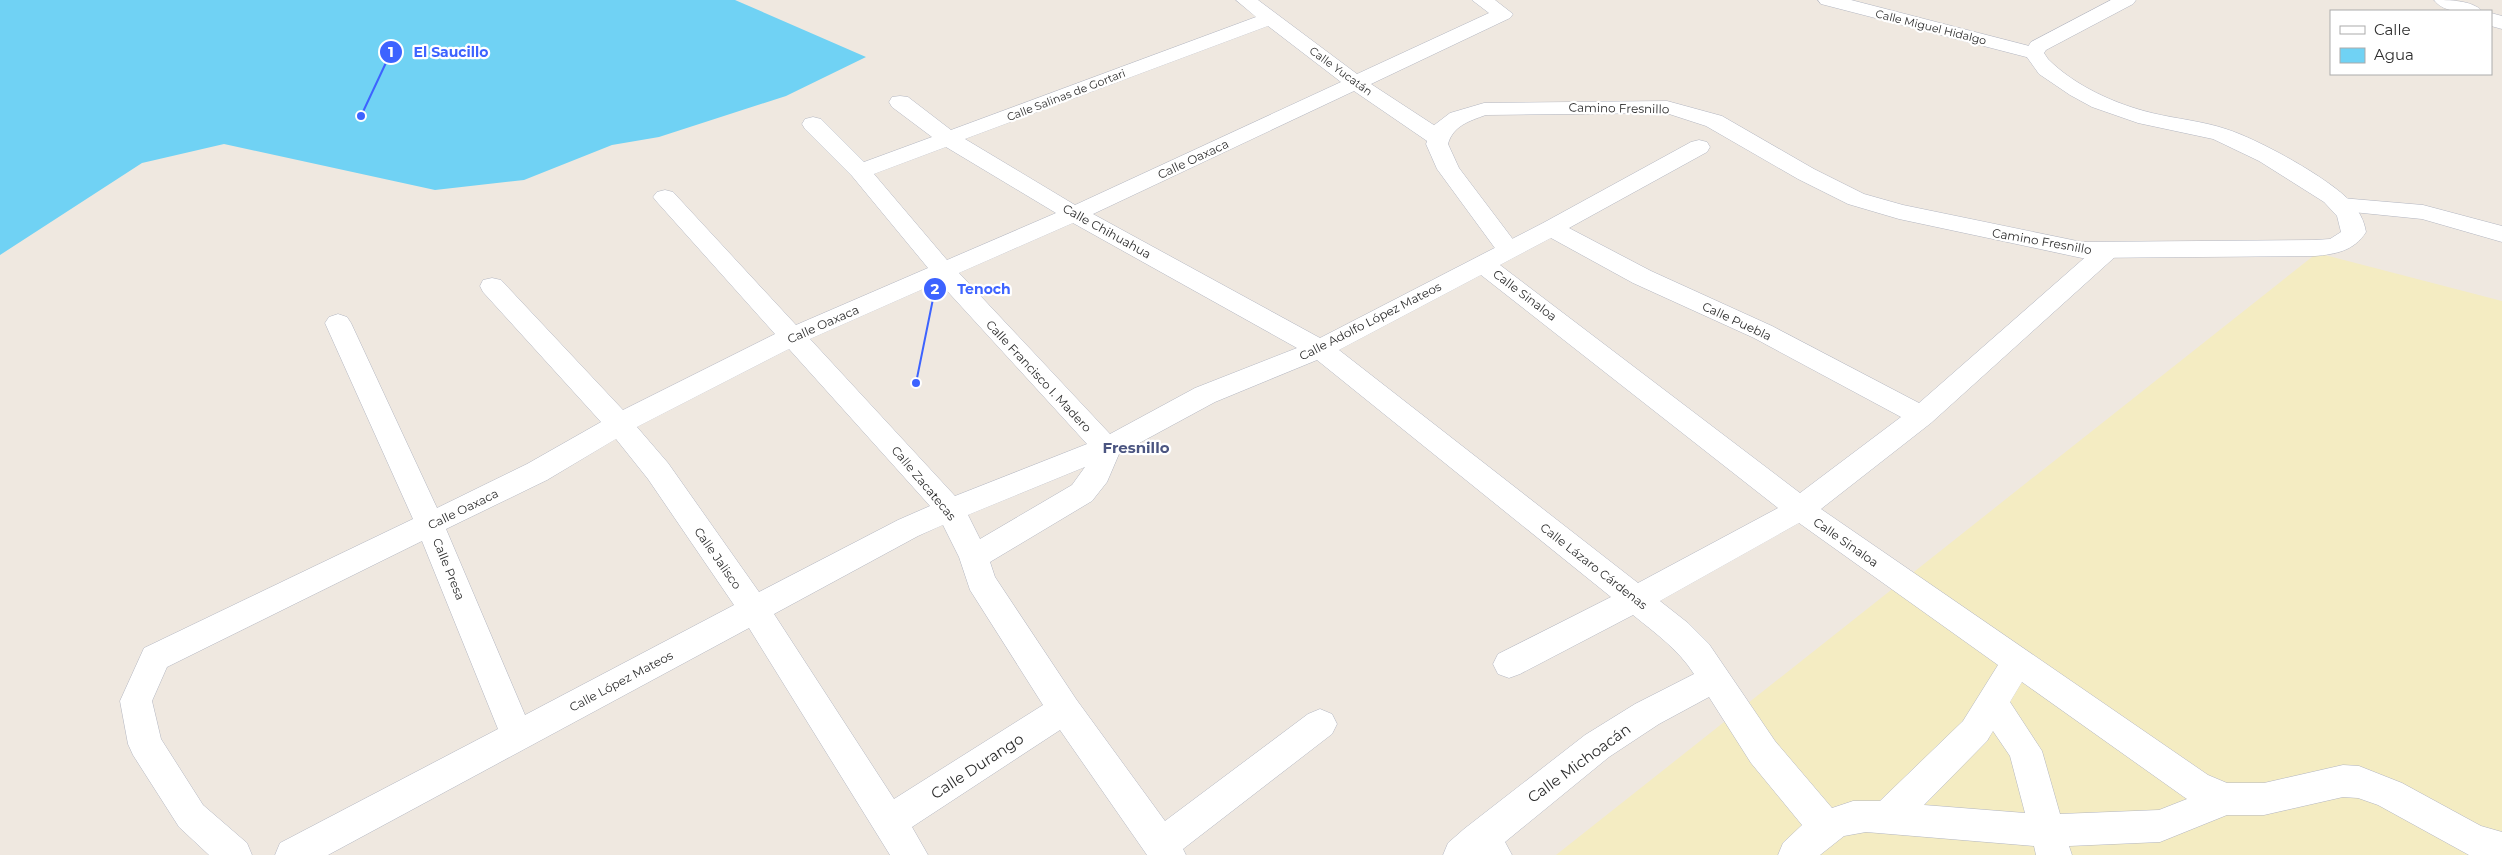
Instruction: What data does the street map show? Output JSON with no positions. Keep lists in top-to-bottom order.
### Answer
{
  "streets": {
    "street": [
      "Calle Miguel Hidalgo",
      "Calle Yucatán",
      "Calle Salinas de Gortari",
      "Camino Fresnillo",
      "Calle Oaxaca",
      "Calle Chihuahua",
      "Calle Sinaloa",
      "Calle Adolfo López Mateos",
      "Calle Puebla",
      "Calle Francisco I. Madero",
      "Calle Zacatecas",
      "Calle Jalisco",
      "Calle Lázaro Cárdenas",
      "Calle Presa",
      "Calle López Mateos",
      "Calle Michoacán",
      "Calle Durango"
    ]
  },
  "crossings": [
    ["Calle Miguel Hidalgo", "Camino Fresnillo"],
    ["Calle Yucatán", "Calle Salinas de Gortari"],
    ["Calle Yucatán", "Camino Fresnillo"],
    ["Calle Yucatán", "Calle Oaxaca"],
    ["Calle Salinas de Gortari", "Calle Chihuahua"],
    ["Calle Salinas de Gortari", "Calle Francisco I. Madero"],
    ["Calle Oaxaca", "Calle Chihuahua"],
    ["Calle Oaxaca", "Calle Francisco I. Madero"],
    ["Calle Oaxaca", "Calle Zacatecas"],
    ["Calle Oaxaca", "Calle Jalisco"],
    ["Calle Oaxaca", "Calle Presa"],
    ["Calle Chihuahua", "Calle Adolfo López Mateos"],
    ["Calle Chihuahua", "Calle Lázaro Cárdenas"],
    ["Calle Sinaloa", "Calle Adolfo López Mateos"],
    ["Calle Adolfo López Mateos", "Calle Puebla"],
    ["Calle Adolfo López Mateos", "Calle Francisco I. Madero"],
    ["Calle Adolfo López Mateos", "Calle Zacatecas"],
    ["Calle Adolfo López Mateos", "Calle Lázaro Cárdenas"],
    ["Calle Adolfo López Mateos", "Calle López Mateos"],
    ["Calle Zacatecas", "Calle López Mateos"],
    ["Calle Zacatecas", "Calle Durango"],
    ["Calle Jalisco", "Calle López Mateos"],
    ["Calle Jalisco", "Calle Durango"],
    ["Calle Lázaro Cárdenas", "Calle Michoacán"],
    ["Calle Presa", "Calle López Mateos"]
  ],
  "districts": ["Fresnillo"],
  "places": ["El Saucillo", "Tenoch"],
  "legend": ["Calle", "Agua"]
}
